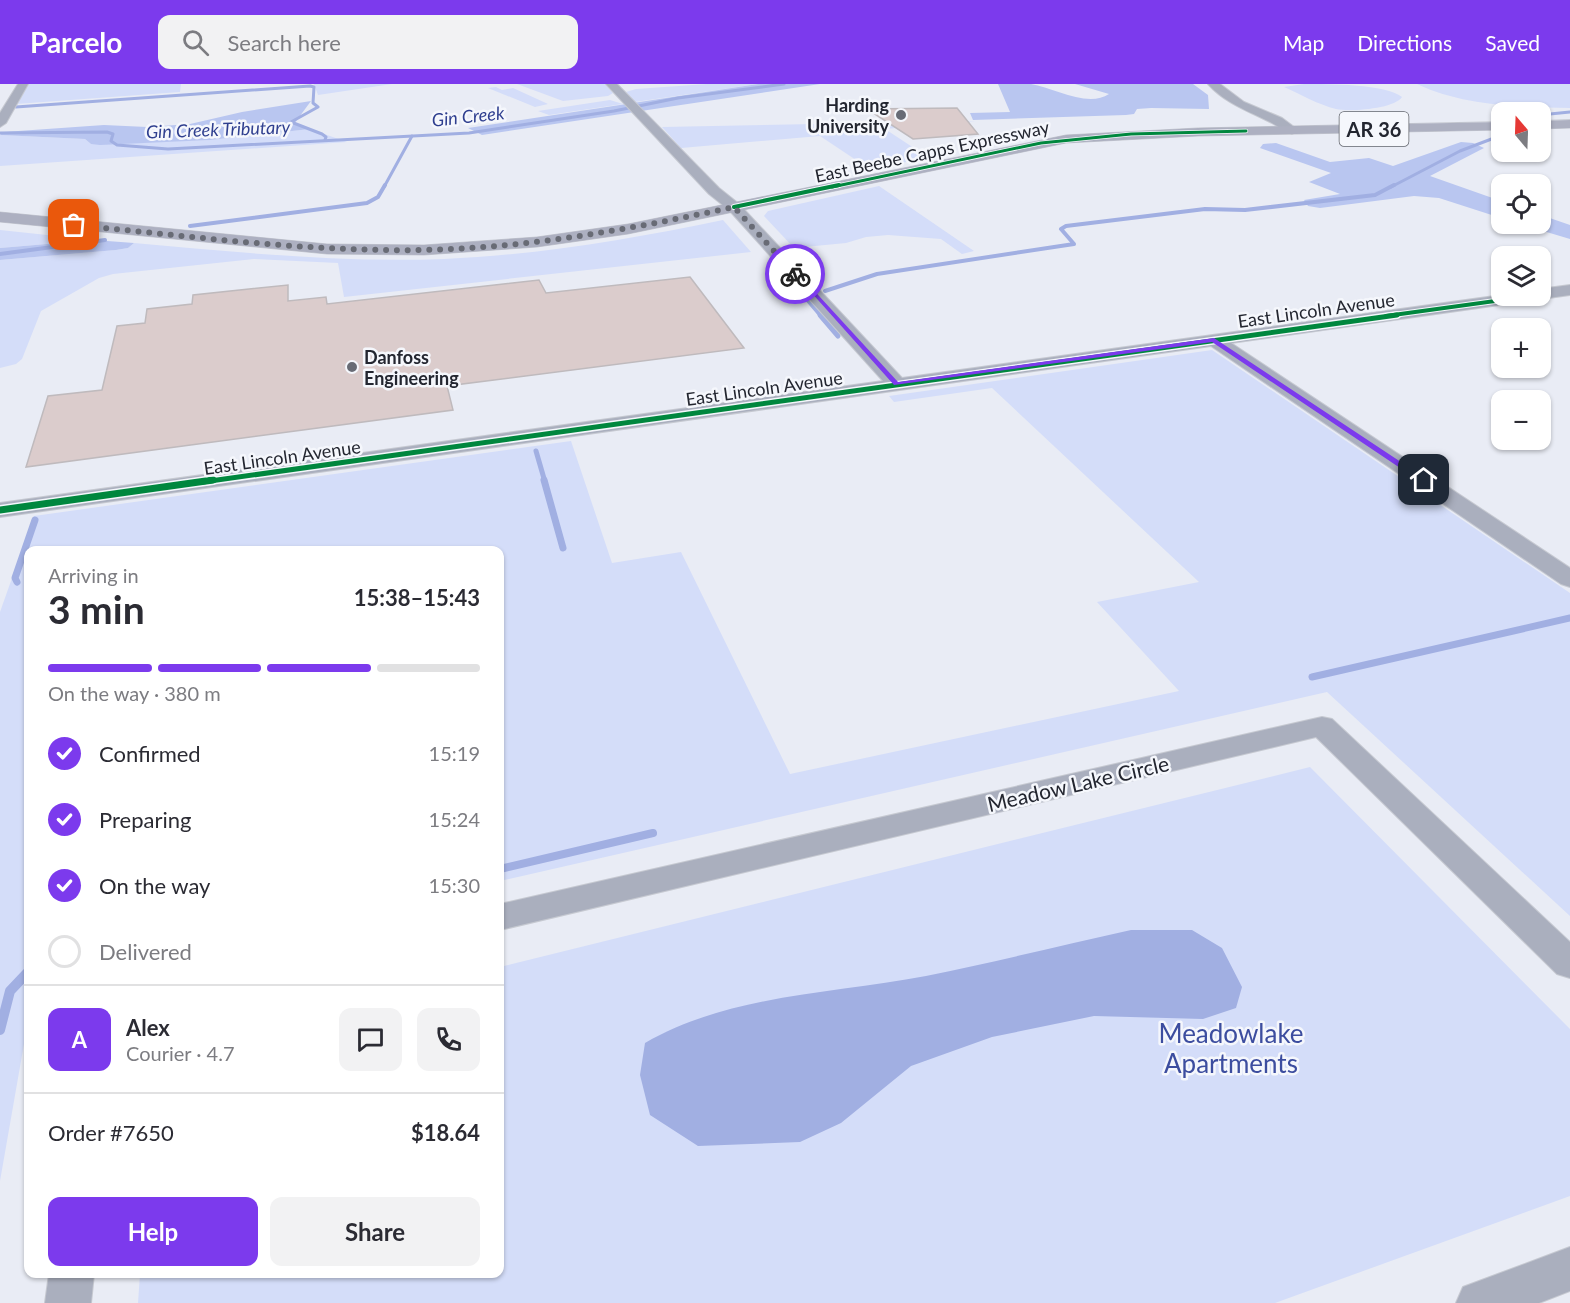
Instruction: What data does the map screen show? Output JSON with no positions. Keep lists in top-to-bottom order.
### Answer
{
  "streets": {
    "main road": ["AR 36", "East Beebe Capps Expressway"],
    "street": ["East Lincoln Avenue", "Meadow Lake Circle"]
  },
  "water": ["Gin Creek", "Gin Creek Tributary"],
  "parks": ["Meadowlake Apartments"],
  "places": ["Harding University", "Danfoss Engineering"],
  "north": "top",
  "page": {
    "header": "Parcelo",
    "search": "Search here",
    "nav": ["Map", "Directions", "Saved"],
    "map_buttons": ["+", "−"],
    "heading": ["3 min", "Arriving in", "15:38–15:43"],
    "panel": [
      "Alex",
      "Courier · 4.7",
      "Order #7650",
      "$18.64"
    ],
    "bar": "On the way · 380 m",
    "list": [
      ["Confirmed", "15:19"],
      ["Preparing", "15:24"],
      ["On the way", "15:30"],
      "Delivered"
    ],
    "round": "A",
    "buttons": ["Help", "Share"]
  }
}
